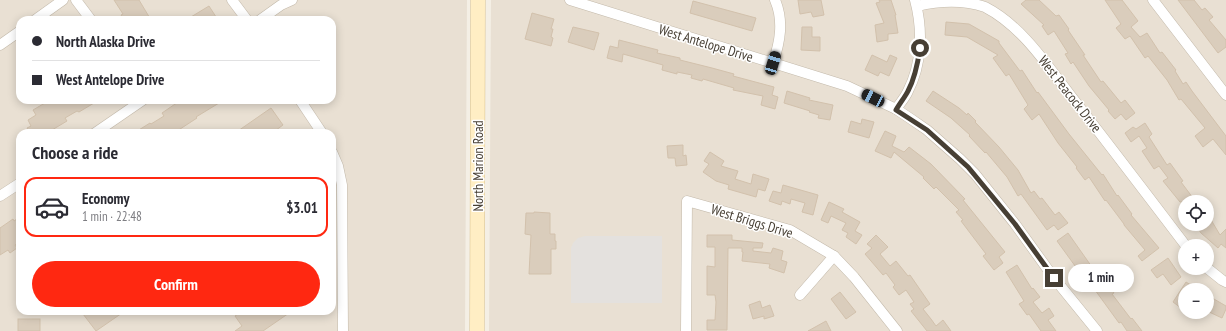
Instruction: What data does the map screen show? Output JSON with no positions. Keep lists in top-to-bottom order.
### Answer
{
  "streets": {
    "main road": ["North Marion Road"],
    "street": ["West Antelope Drive", "West Peacock Drive", "West Briggs Drive"]
  },
  "page": {
    "banner": ["North Alaska Drive", "West Antelope Drive"],
    "heading": "Choose a ride",
    "list": [
      {
        "name": "Economy",
        "note": "1 min · 22:48",
        "value": "$3.01"
      }
    ],
    "map_buttons": ["+", "−"],
    "buttons": "Confirm",
    "bubble": "1 min"
  }
}
